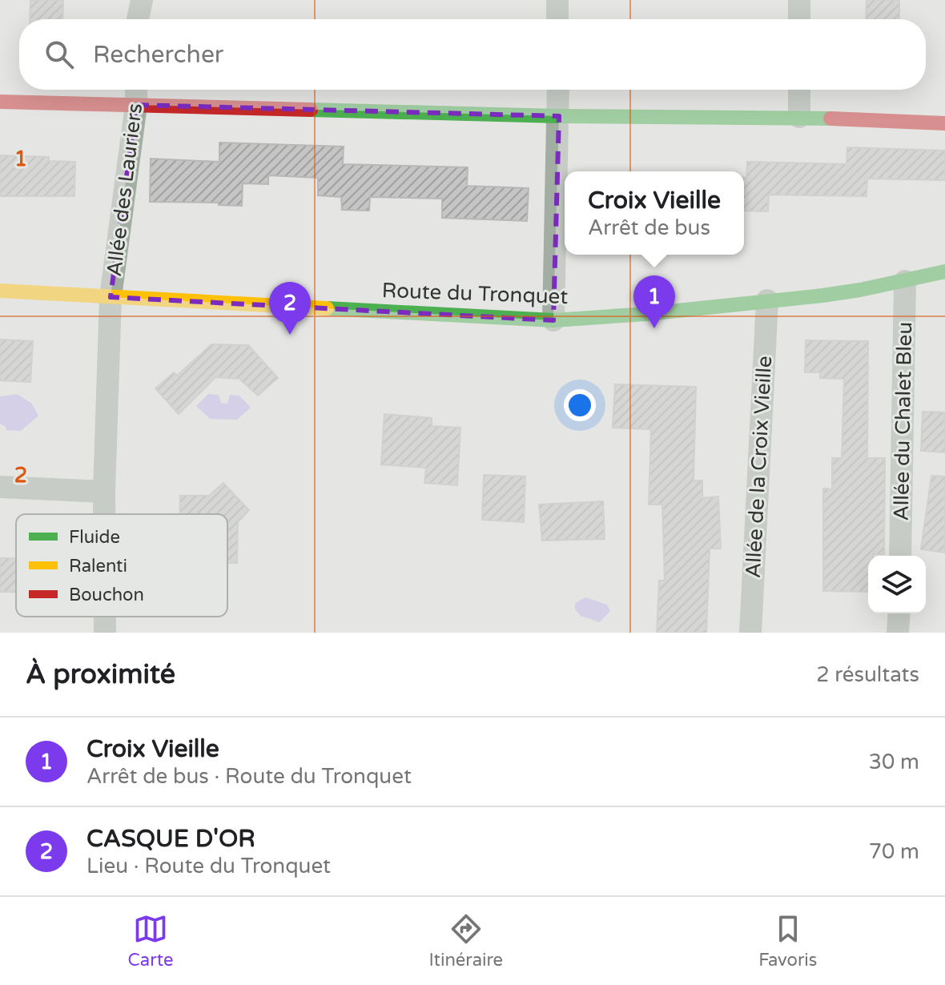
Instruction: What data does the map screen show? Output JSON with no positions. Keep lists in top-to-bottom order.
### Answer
{
  "streets": {
    "street": [
      "Allée des Lauriers",
      "Route du Tronquet",
      "Allée du Chalet Bleu",
      "Allée de la Croix Vieille"
    ]
  },
  "crossings": [
    ["Allée des Lauriers", "Route du Tronquet"],
    ["Route du Tronquet", "Allée du Chalet Bleu"],
    ["Route du Tronquet", "Allée de la Croix Vieille"]
  ],
  "legend": ["Fluide", "Ralenti", "Bouchon"],
  "page": {
    "search": "Rechercher",
    "popup": ["Croix Vieille", "Arrêt de bus"],
    "pins": ["1", "2"],
    "heading": ["À proximité", "2 résultats"],
    "list": [
      {
        "mark": "1",
        "name": "Croix Vieille",
        "note": "Arrêt de bus · Route du Tronquet",
        "value": "30 m"
      },
      {
        "mark": "2",
        "name": "CASQUE D'OR",
        "note": "Lieu · Route du Tronquet",
        "value": "70 m"
      }
    ],
    "nav": ["Carte", "Itinéraire", "Favoris"]
  },
  "grid": {
    "rows": ["1", "2"]
  }
}
